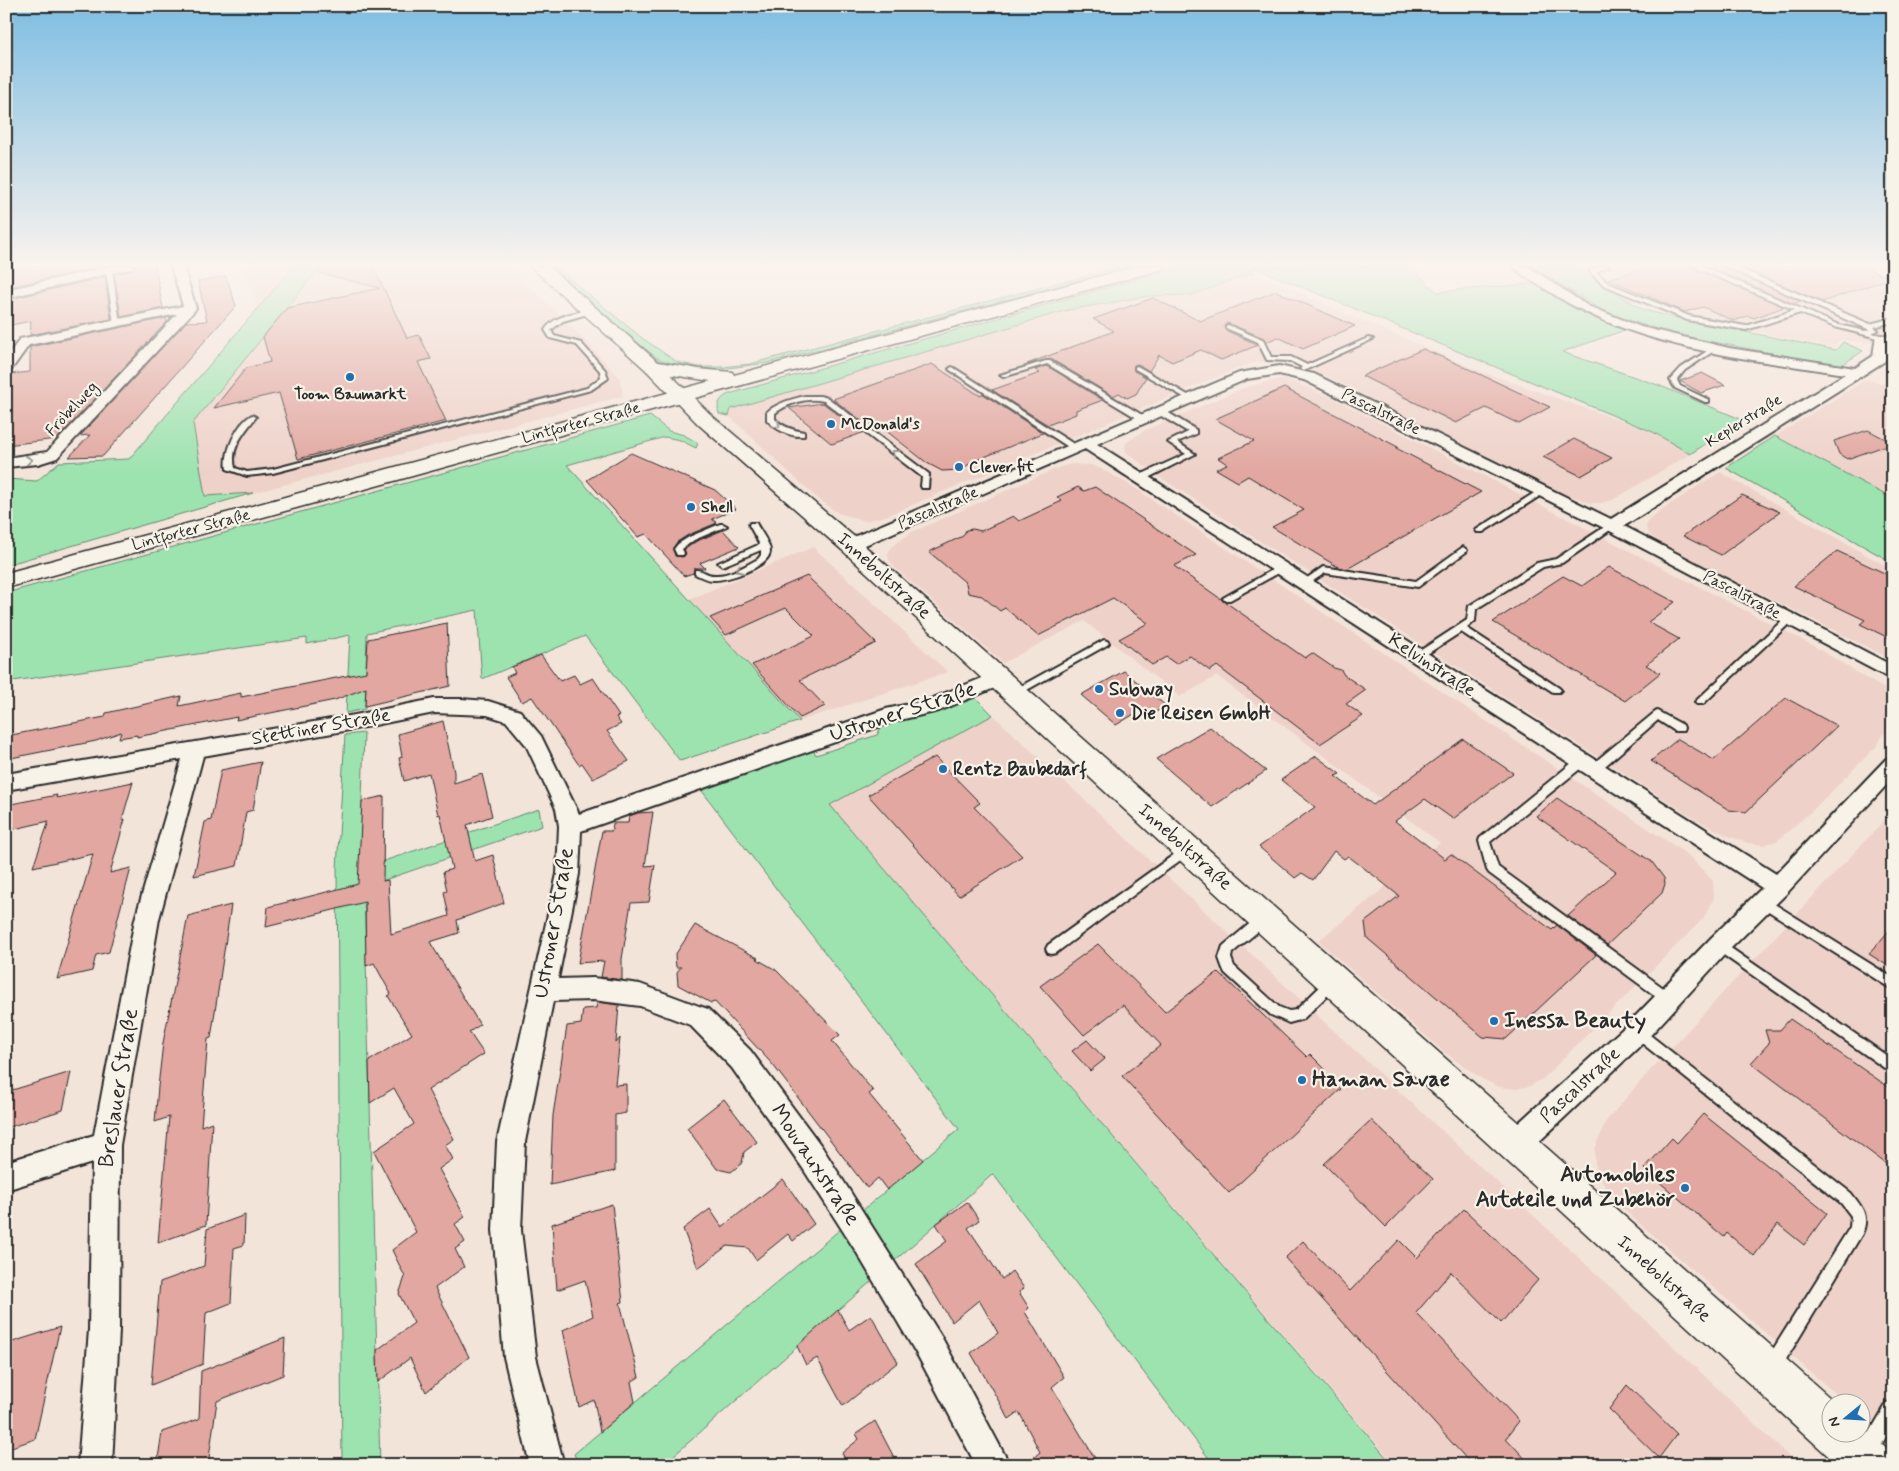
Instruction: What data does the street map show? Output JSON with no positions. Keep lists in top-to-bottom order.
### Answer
{
  "streets": {
    "street": [
      "Fröbelweg",
      "Pascalstraße",
      "Keplerstraße",
      "Lintforter Straße",
      "Inneboltstraße",
      "Kelvinstraße",
      "Ustroner Straße",
      "Stettiner Straße",
      "Breslauer Straße",
      "Mouvauxstraße"
    ]
  },
  "crossings": [
    ["Pascalstraße", "Keplerstraße"],
    ["Pascalstraße", "Inneboltstraße"],
    ["Pascalstraße", "Kelvinstraße"],
    ["Lintforter Straße", "Inneboltstraße"],
    ["Inneboltstraße", "Ustroner Straße"],
    ["Ustroner Straße", "Stettiner Straße"],
    ["Ustroner Straße", "Mouvauxstraße"],
    ["Stettiner Straße", "Breslauer Straße"]
  ],
  "places": [
    "Toom Baumarkt",
    "McDonald's",
    "Clever fit",
    "Shell",
    "Subway",
    "Die Reisen GmbH",
    "Rentz Baubedarf",
    "Inessa Beauty",
    "Haman Savae",
    "Automobiles Autoteile und Zubehör"
  ],
  "north": "left"
}
